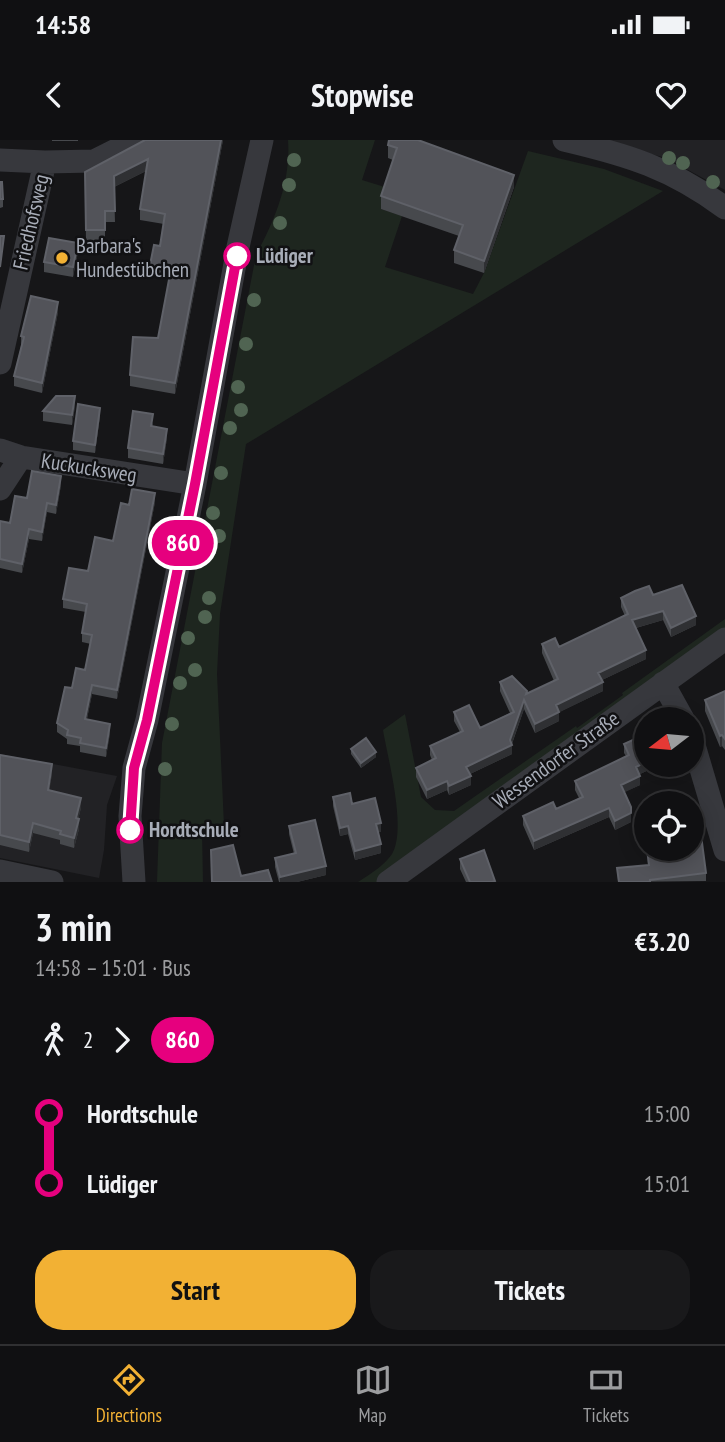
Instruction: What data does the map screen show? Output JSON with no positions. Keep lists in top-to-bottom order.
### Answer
{
  "streets": {
    "street": ["Friedhofsweg", "Kuckucksweg", "Wessendorfer Straße"]
  },
  "places": ["Lüdiger", "Barbara's Hundestübchen", "Hordtschule"],
  "lines": ["bus line 860"],
  "north": "left",
  "page": {
    "status": "14:58",
    "header": "Stopwise",
    "on_map": "860",
    "heading": ["3 min", "14:58 – 15:01 · Bus", "€3.20"],
    "legs": ["2", "860"],
    "list": [
      {
        "name": "Hordtschule",
        "value": "15:00"
      },
      {
        "name": "Lüdiger",
        "value": "15:01"
      }
    ],
    "buttons": ["Start", "Tickets"],
    "tabs": ["Directions", "Map", "Tickets"]
  }
}
